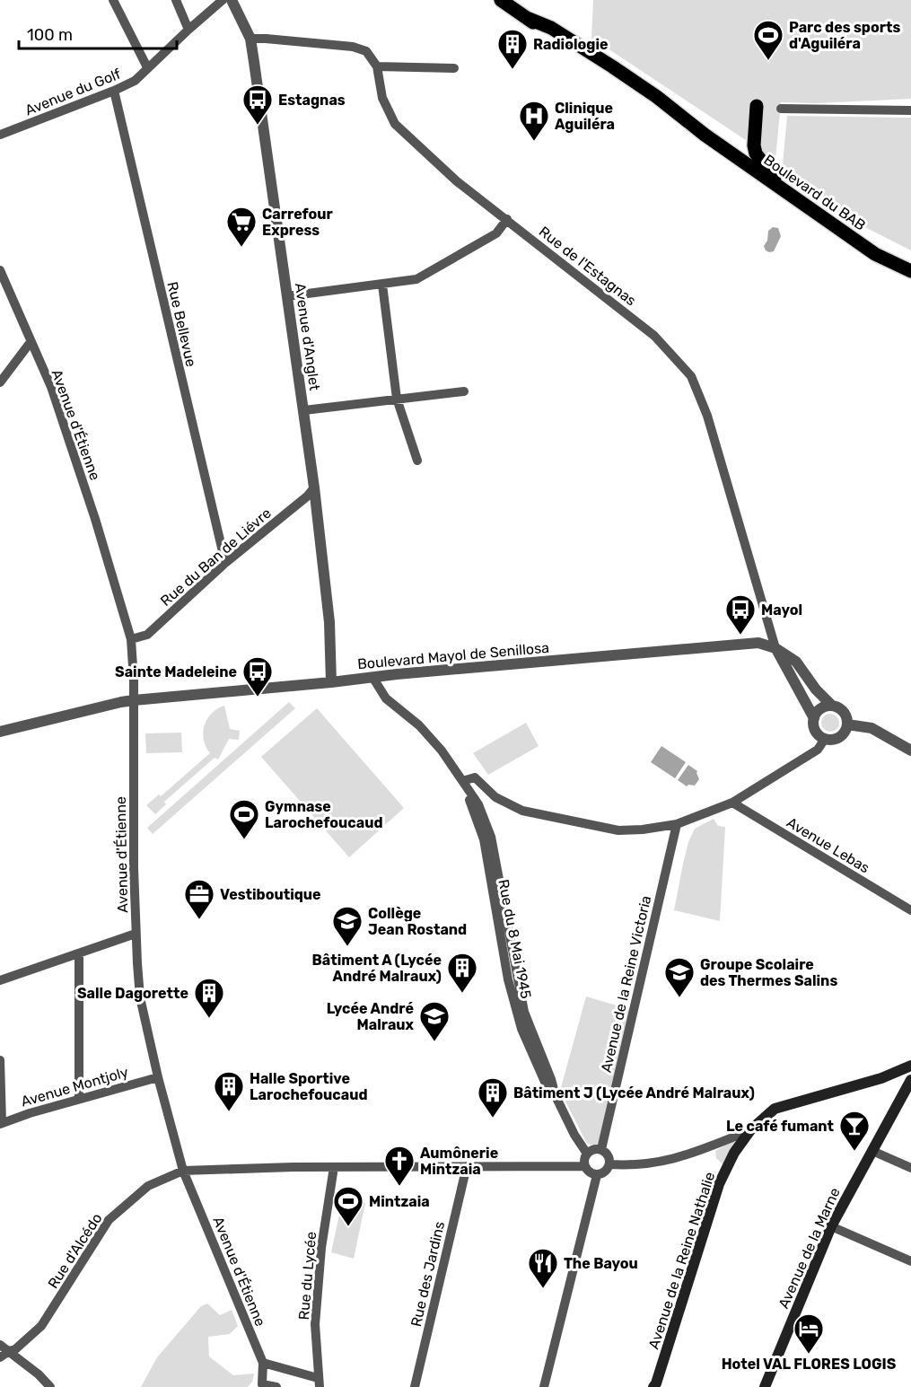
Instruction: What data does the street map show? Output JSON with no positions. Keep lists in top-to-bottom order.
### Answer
{
  "streets": {
    "main road": ["Boulevard du BAB", "Avenue de la Marne", "Avenue de la Reine Nathalie"],
    "street": [
      "Avenue du Golf",
      "Rue de l'Estagnas",
      "Rue Bellevue",
      "Avenue d'Anglet",
      "Avenue d'Étienne",
      "Rue du Ban de Liévre",
      "Boulevard Mayol de Senillosa",
      "Avenue Lebas",
      "Rue du 8 Mai 1945",
      "Avenue de la Reine Victoria",
      "Avenue Montjoly",
      "Rue d'Alcédo",
      "Rue des Jardins",
      "Rue du Lycée"
    ]
  },
  "crossings": [
    ["Avenue du Golf", "Rue Bellevue"],
    ["Rue de l'Estagnas", "Boulevard Mayol de Senillosa"],
    ["Rue Bellevue", "Rue du Ban de Liévre"],
    ["Avenue d'Anglet", "Rue du Ban de Liévre"],
    ["Avenue d'Anglet", "Boulevard Mayol de Senillosa"],
    ["Avenue d'Étienne", "Rue du Ban de Liévre"],
    ["Avenue d'Étienne", "Boulevard Mayol de Senillosa"],
    ["Avenue d'Étienne", "Avenue Montjoly"],
    ["Avenue d'Étienne", "Rue d'Alcédo"],
    ["Boulevard Mayol de Senillosa", "Rue du 8 Mai 1945"],
    ["Rue du 8 Mai 1945", "Avenue de la Reine Victoria"],
    ["Rue du 8 Mai 1945", "Rue d'Alcédo"],
    ["Avenue de la Reine Victoria", "Rue d'Alcédo"],
    ["Rue d'Alcédo", "Rue des Jardins"],
    ["Rue d'Alcédo", "Rue du Lycée"]
  ],
  "places": {
    "sports": ["Parc des sports d'Aguiléra", "Gymnase Larochefoucaud", "Mintzaia"],
    "building": [
      "Radiologie",
      "Bâtiment A (Lycée André Malraux)",
      "Salle Dagorette",
      "Halle Sportive Larochefoucaud",
      "Bâtiment J (Lycée André Malraux)"
    ],
    "bus stop": ["Estagnas", "Mayol", "Sainte Madeleine"],
    "hospital": ["Clinique Aguiléra"],
    "supermarket": ["Carrefour Express"],
    "office": ["Vestiboutique"],
    "school or university": ["Collège Jean Rostand", "Groupe Scolaire des Thermes Salins", "Lycée André Malraux"],
    "bar": ["Le café fumant"],
    "church": ["Aumônerie Mintzaia"],
    "restaurant": ["The Bayou"],
    "hotel": ["Hotel VAL FLORES LOGIS"]
  },
  "scale_bar": "100 m"
}
